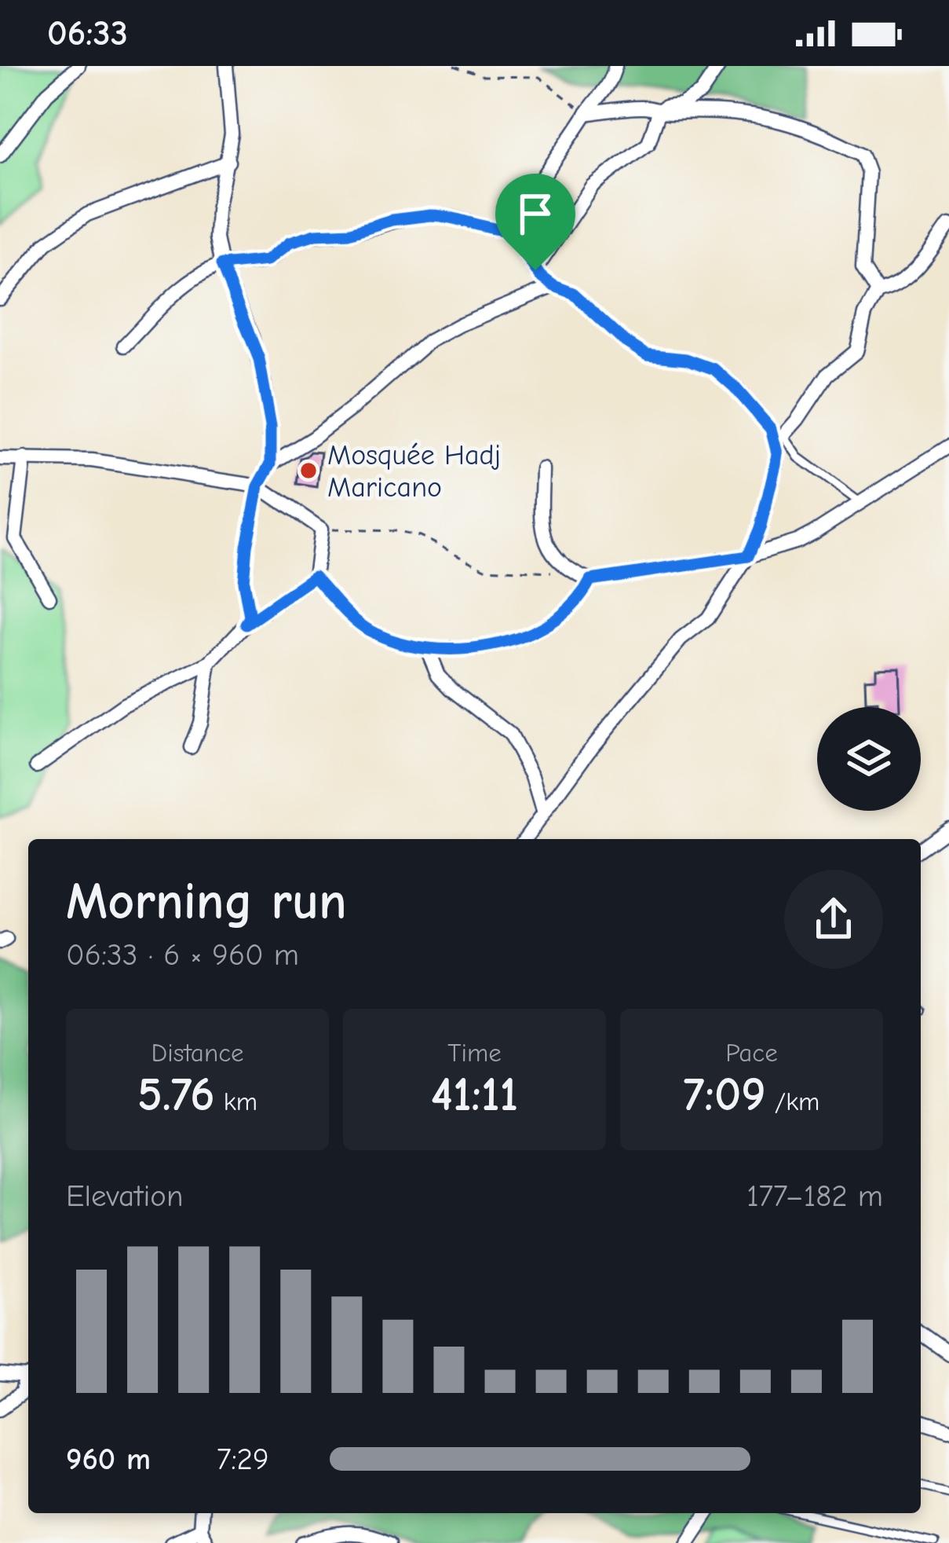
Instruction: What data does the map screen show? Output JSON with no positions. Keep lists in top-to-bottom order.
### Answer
{
  "places": ["Mosquée Hadj Maricano"],
  "page": {
    "status": "06:33",
    "heading": ["Morning run", "06:33 · 6 × 960 m"],
    "stats": [
      ["Distance", "5.76 km"],
      ["Time", "41:11"],
      ["Pace", "7:09 /km"]
    ],
    "chart": ["Elevation", "177–182 m"],
    "list": [
      {
        "name": "960 m",
        "note": "7:29"
      }
    ]
  }
}
